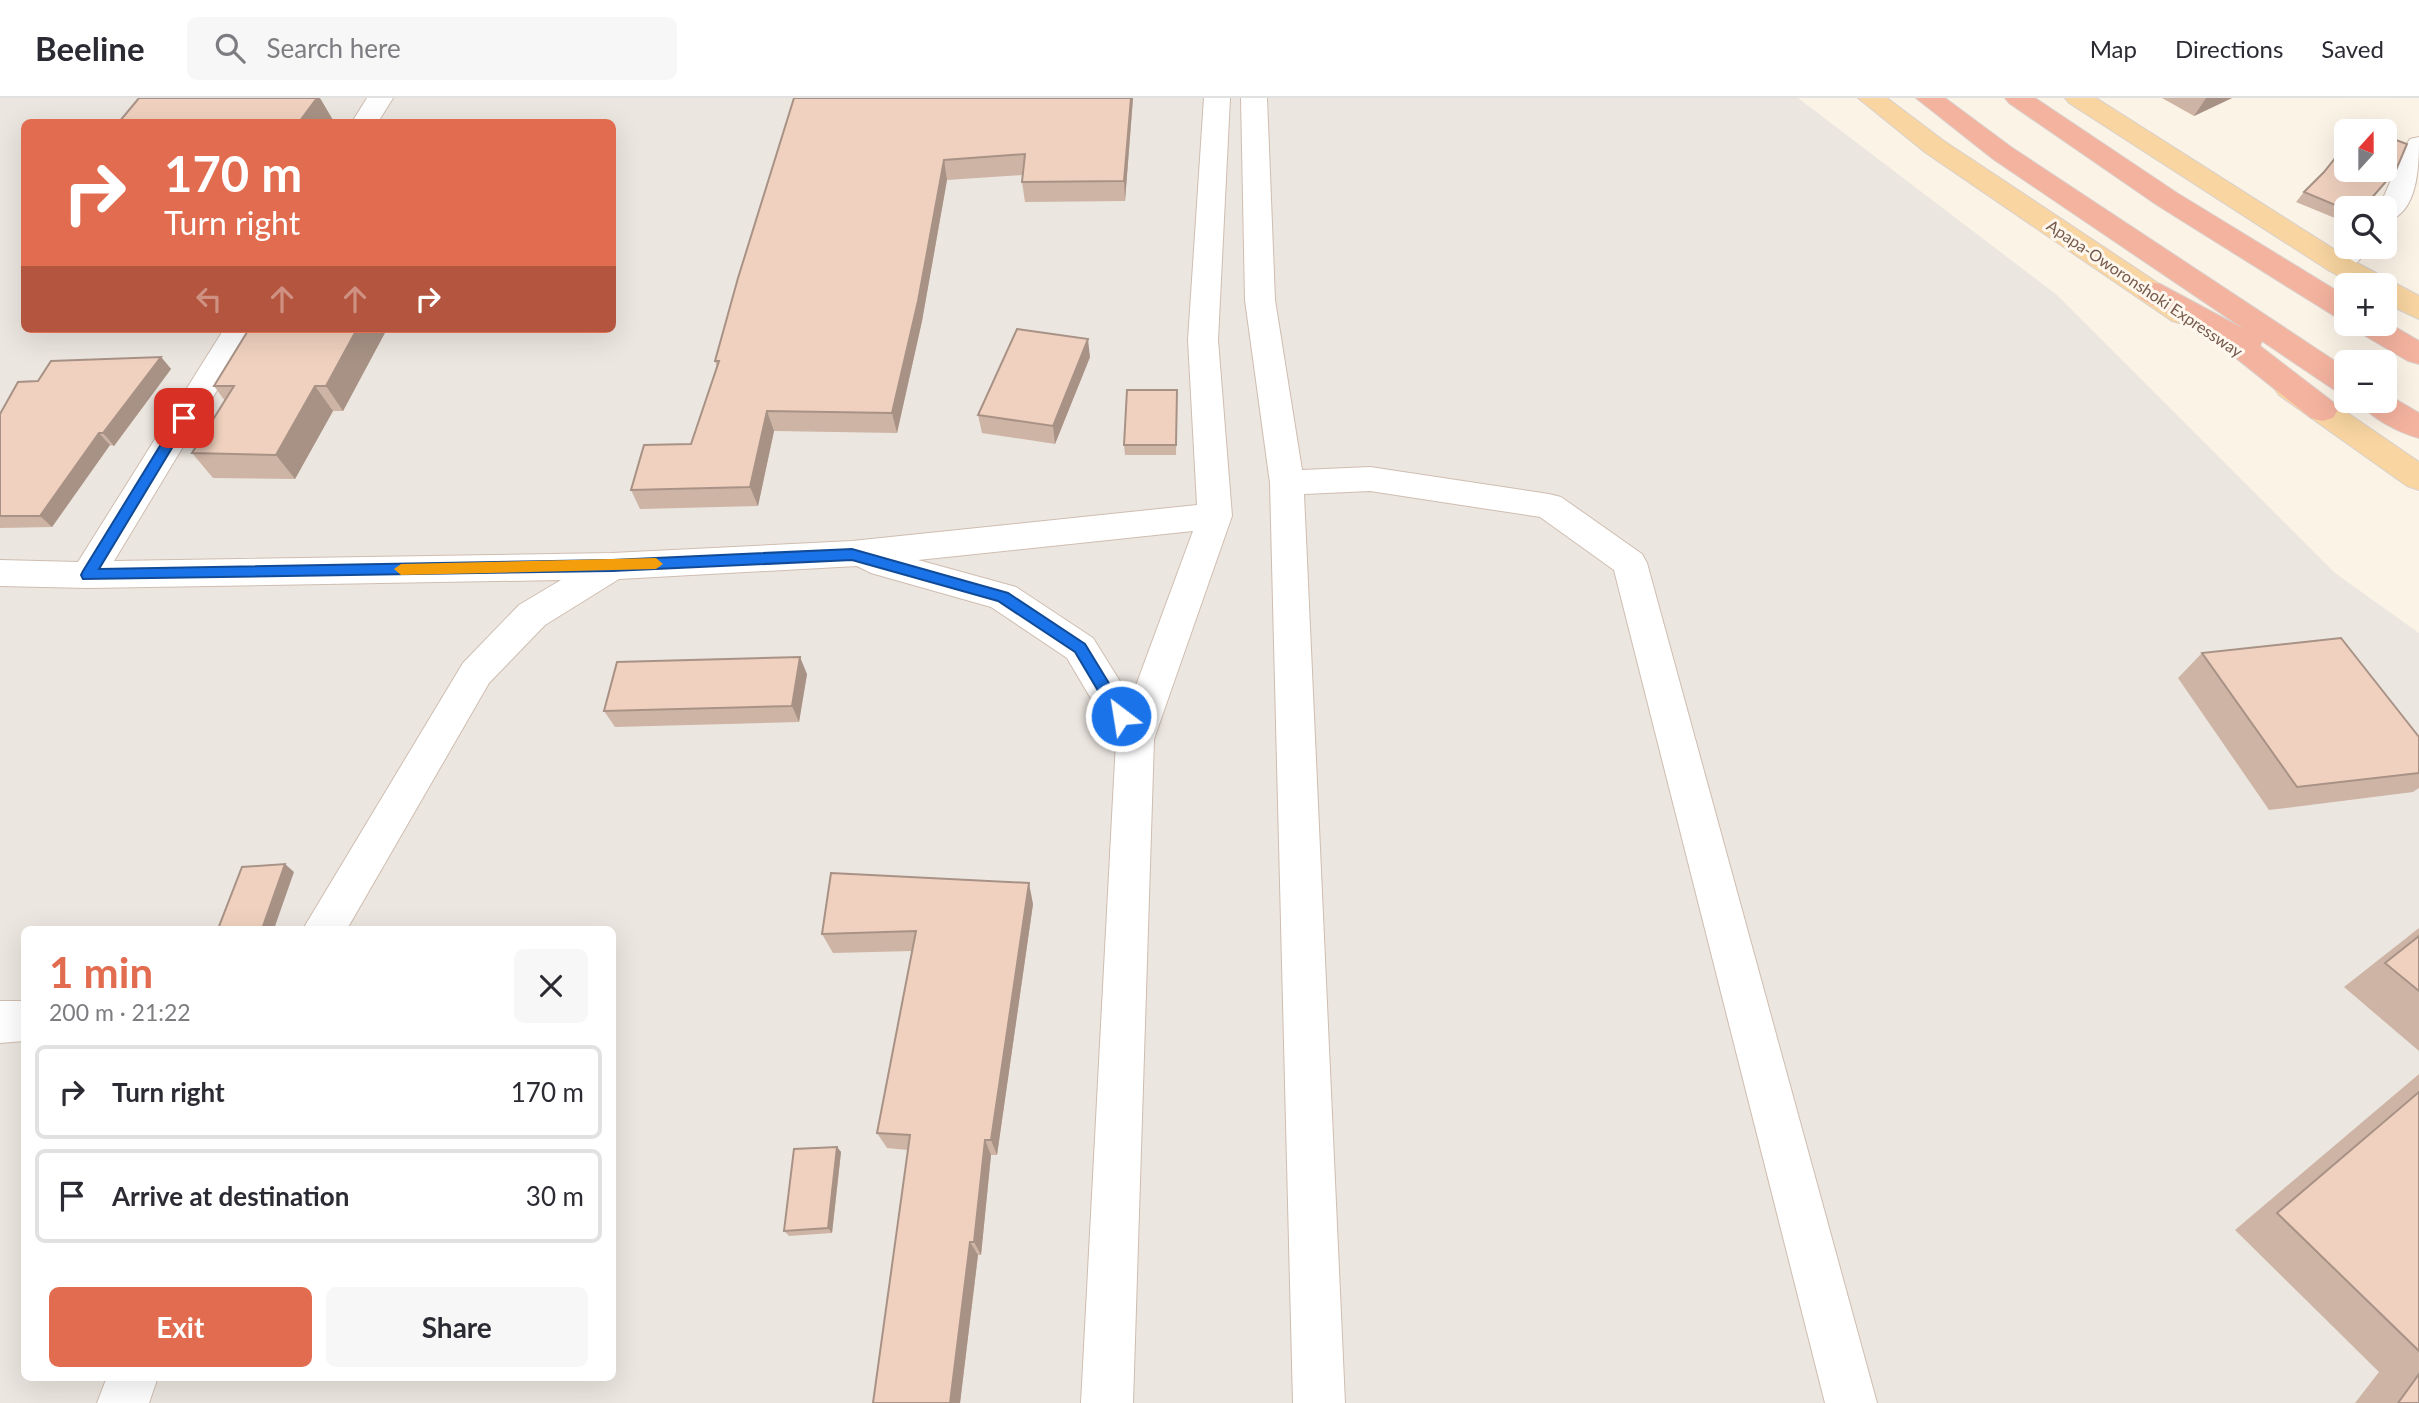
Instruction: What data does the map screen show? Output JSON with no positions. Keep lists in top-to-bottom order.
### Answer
{
  "streets": {
    "highway": ["Apapa-Oworonshoki Expressway"]
  },
  "north": "top",
  "page": {
    "header": "Beeline",
    "search": "Search here",
    "nav": ["Map", "Directions", "Saved"],
    "map_buttons": ["+", "−"],
    "turn": ["170 m", "Turn right"],
    "heading": ["1 min", "200 m · 21:22"],
    "list": [
      {
        "name": "Turn right",
        "value": "170 m"
      },
      {
        "name": "Arrive at destination",
        "value": "30 m"
      }
    ],
    "buttons": ["Exit", "Share"]
  }
}
